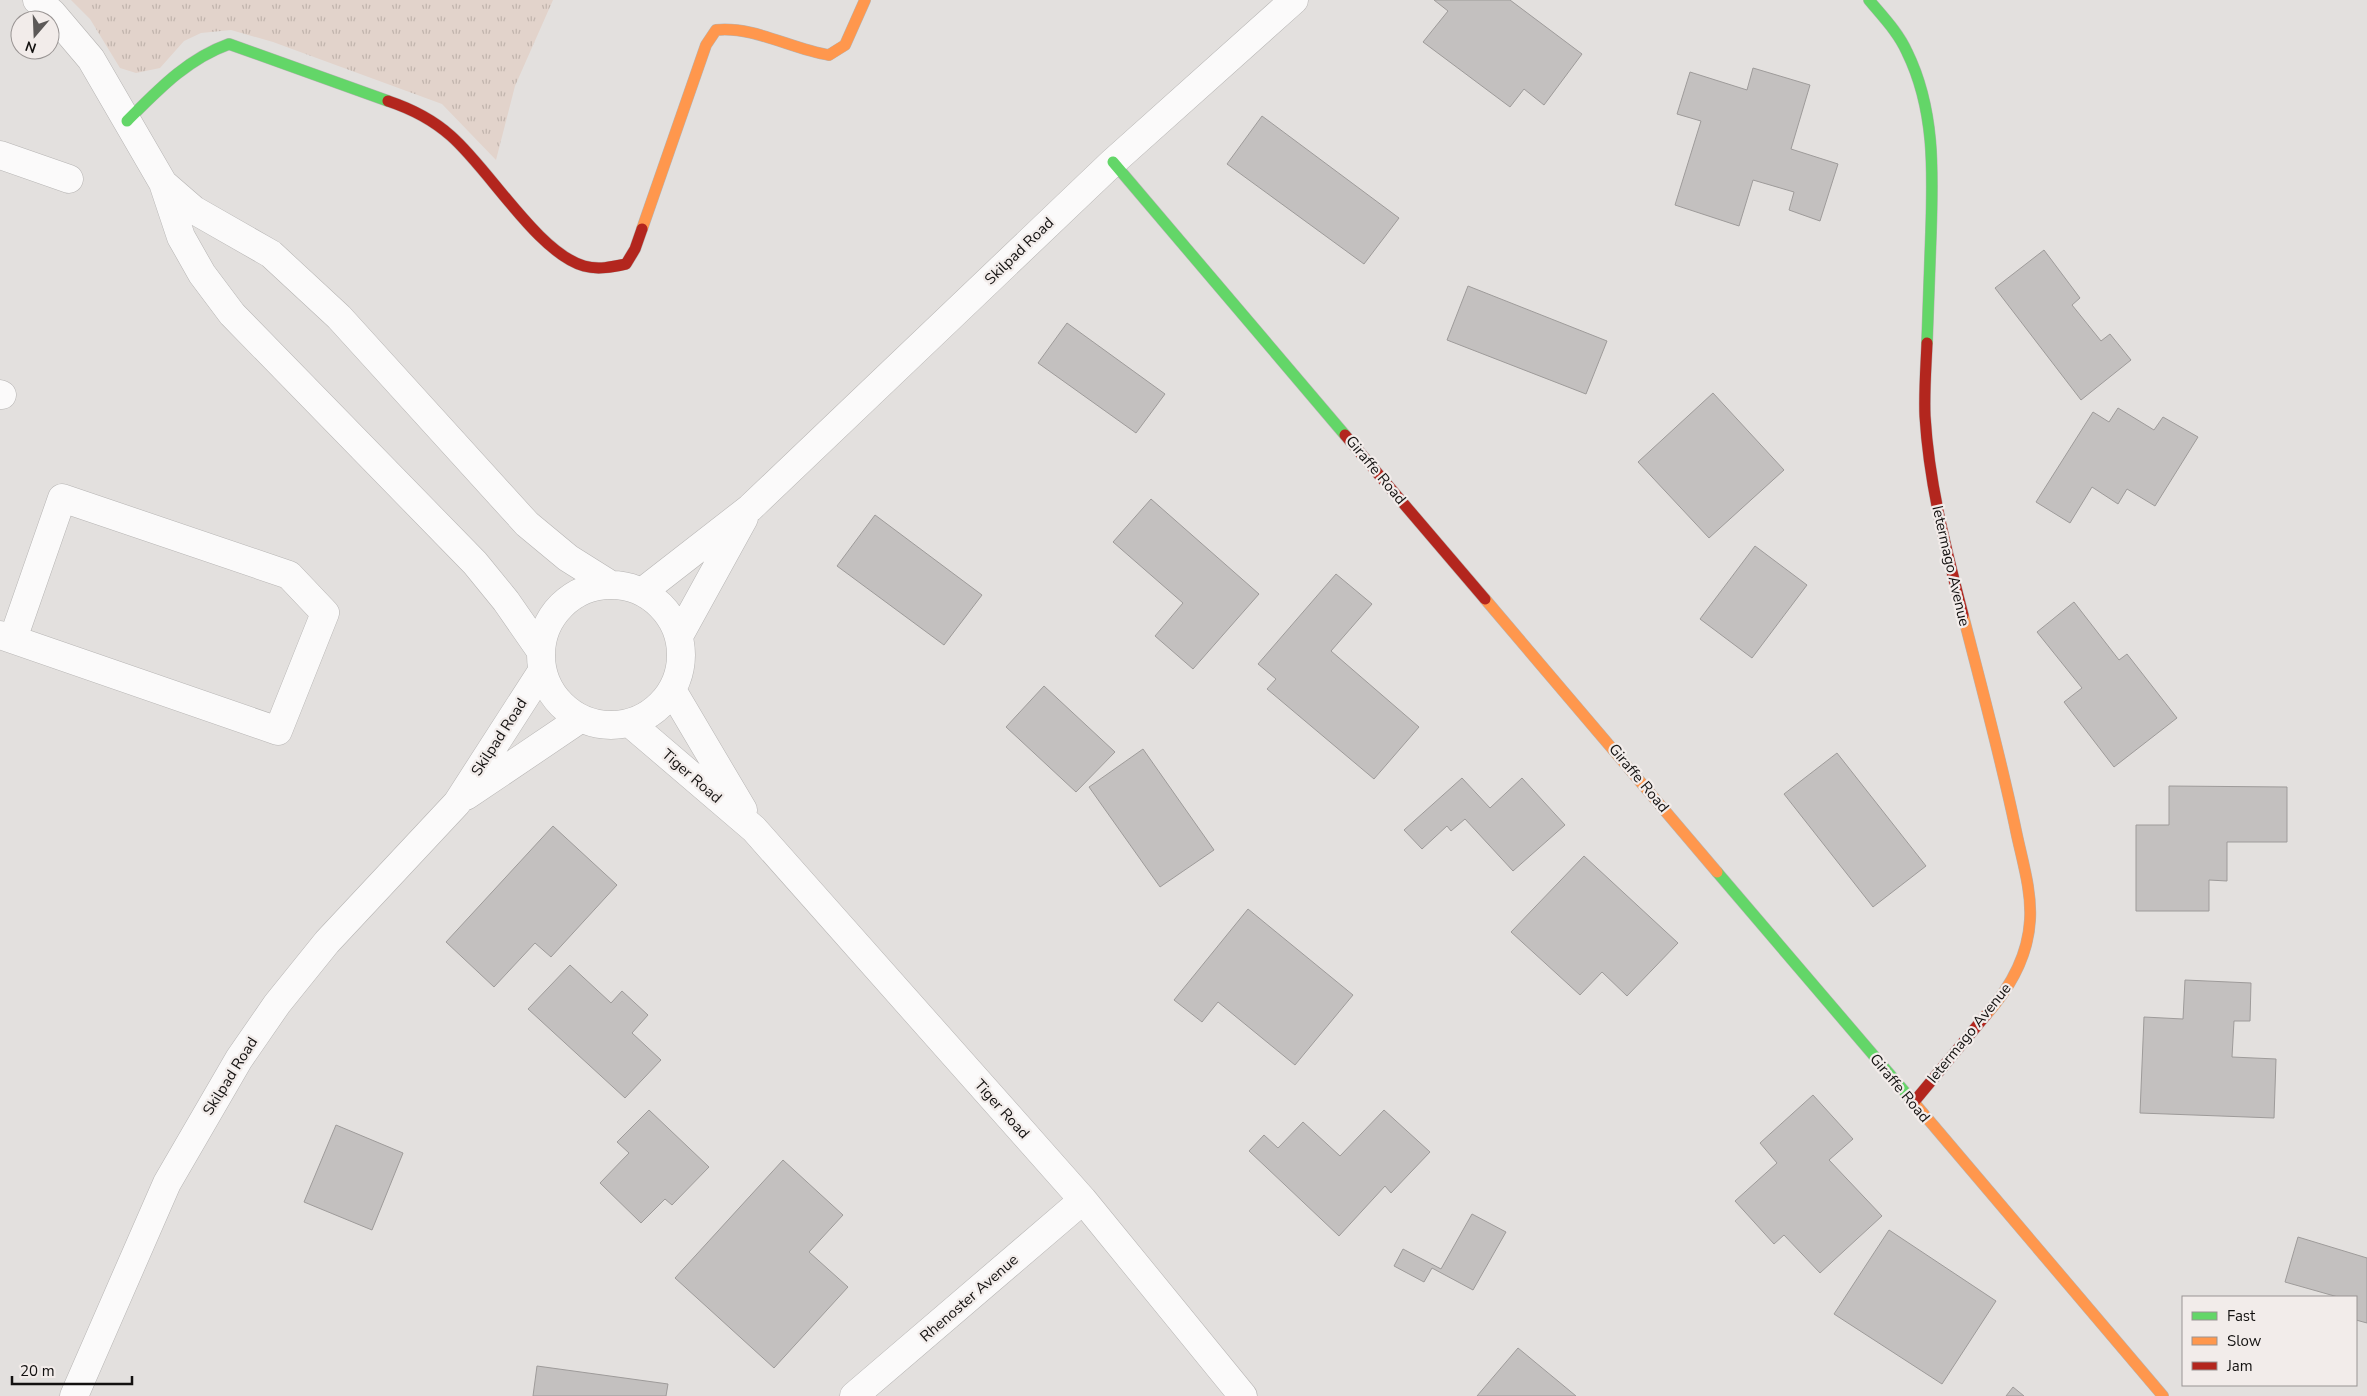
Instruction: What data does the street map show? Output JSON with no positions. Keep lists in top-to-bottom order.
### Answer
{
  "streets": {
    "street": [
      "Skilpad Road",
      "Giraffe Road",
      "Ietermago Avenue",
      "Tiger Road",
      "Rhenoster Avenue"
    ]
  },
  "crossings": [
    ["Skilpad Road", "Giraffe Road"],
    ["Skilpad Road", "Tiger Road"],
    ["Giraffe Road", "Ietermago Avenue"],
    ["Tiger Road", "Rhenoster Avenue"]
  ],
  "legend": ["Fast", "Slow", "Jam"],
  "scale_bar": "20 m",
  "north": "bottom"
}
